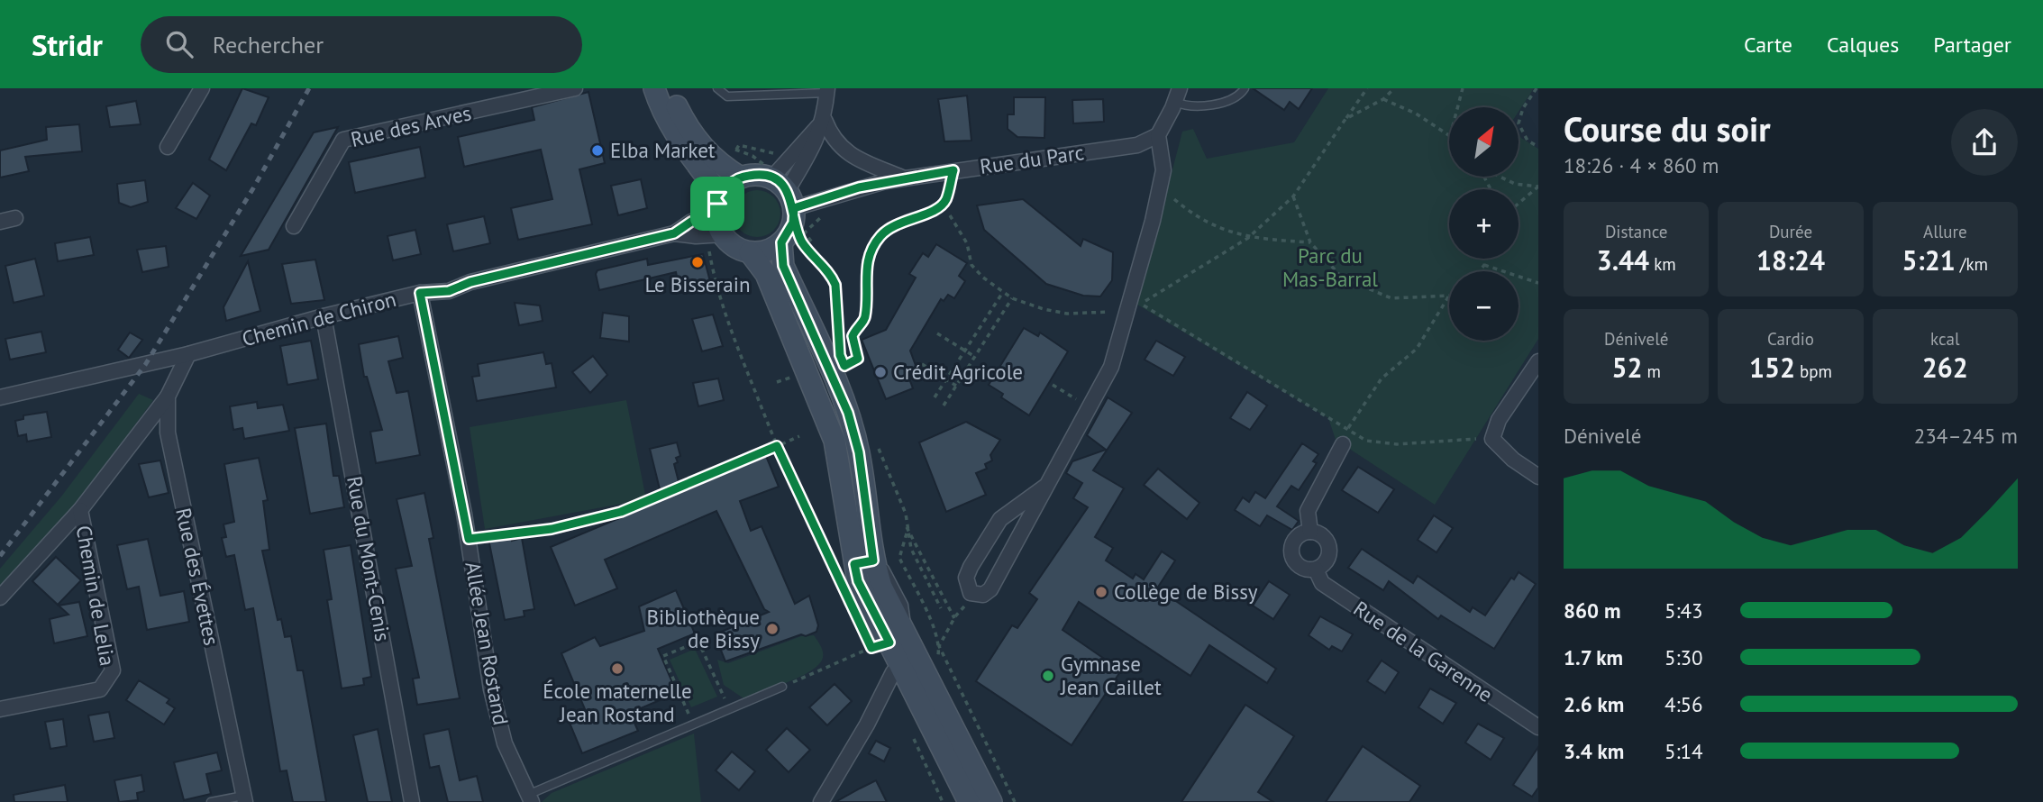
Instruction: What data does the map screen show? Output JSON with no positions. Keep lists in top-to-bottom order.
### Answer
{
  "streets": {
    "street": [
      "Rue des Arves",
      "Rue du Parc",
      "Chemin de Chiron",
      "Rue du Mont-Cenis",
      "Rue des Évettes",
      "Chemin de Lelia",
      "Allée Jean Rostand",
      "Rue de la Garenne"
    ]
  },
  "crossings": [
    ["Rue du Parc", "Chemin de Chiron"],
    ["Chemin de Chiron", "Rue du Mont-Cenis"],
    ["Chemin de Chiron", "Rue des Évettes"],
    ["Chemin de Chiron", "Allée Jean Rostand"],
    ["Rue des Évettes", "Chemin de Lelia"]
  ],
  "parks": ["Parc du Mas-Barral"],
  "places": [
    "Elba Market",
    "Le Bisserain",
    "Crédit Agricole",
    "Collège de Bissy",
    "Bibliothèque de Bissy",
    "École maternelle Jean Rostand",
    "Gymnase Jean Caillet"
  ],
  "north": "top right",
  "page": {
    "header": "Stridr",
    "search": "Rechercher",
    "nav": ["Carte", "Calques", "Partager"],
    "heading": ["Course du soir", "18:26 · 4 × 860 m"],
    "map_buttons": ["+", "−"],
    "stats": [
      ["Distance", "3.44 km"],
      ["Durée", "18:24"],
      ["Allure", "5:21 /km"],
      ["Dénivelé", "52 m"],
      ["Cardio", "152 bpm"],
      ["kcal", "262"]
    ],
    "chart": ["Dénivelé", "234–245 m"],
    "list": [
      {
        "name": "860 m",
        "note": "5:43"
      },
      {
        "name": "1.7 km",
        "note": "5:30"
      },
      {
        "name": "2.6 km",
        "note": "4:56"
      },
      {
        "name": "3.4 km",
        "note": "5:14"
      }
    ]
  }
}
